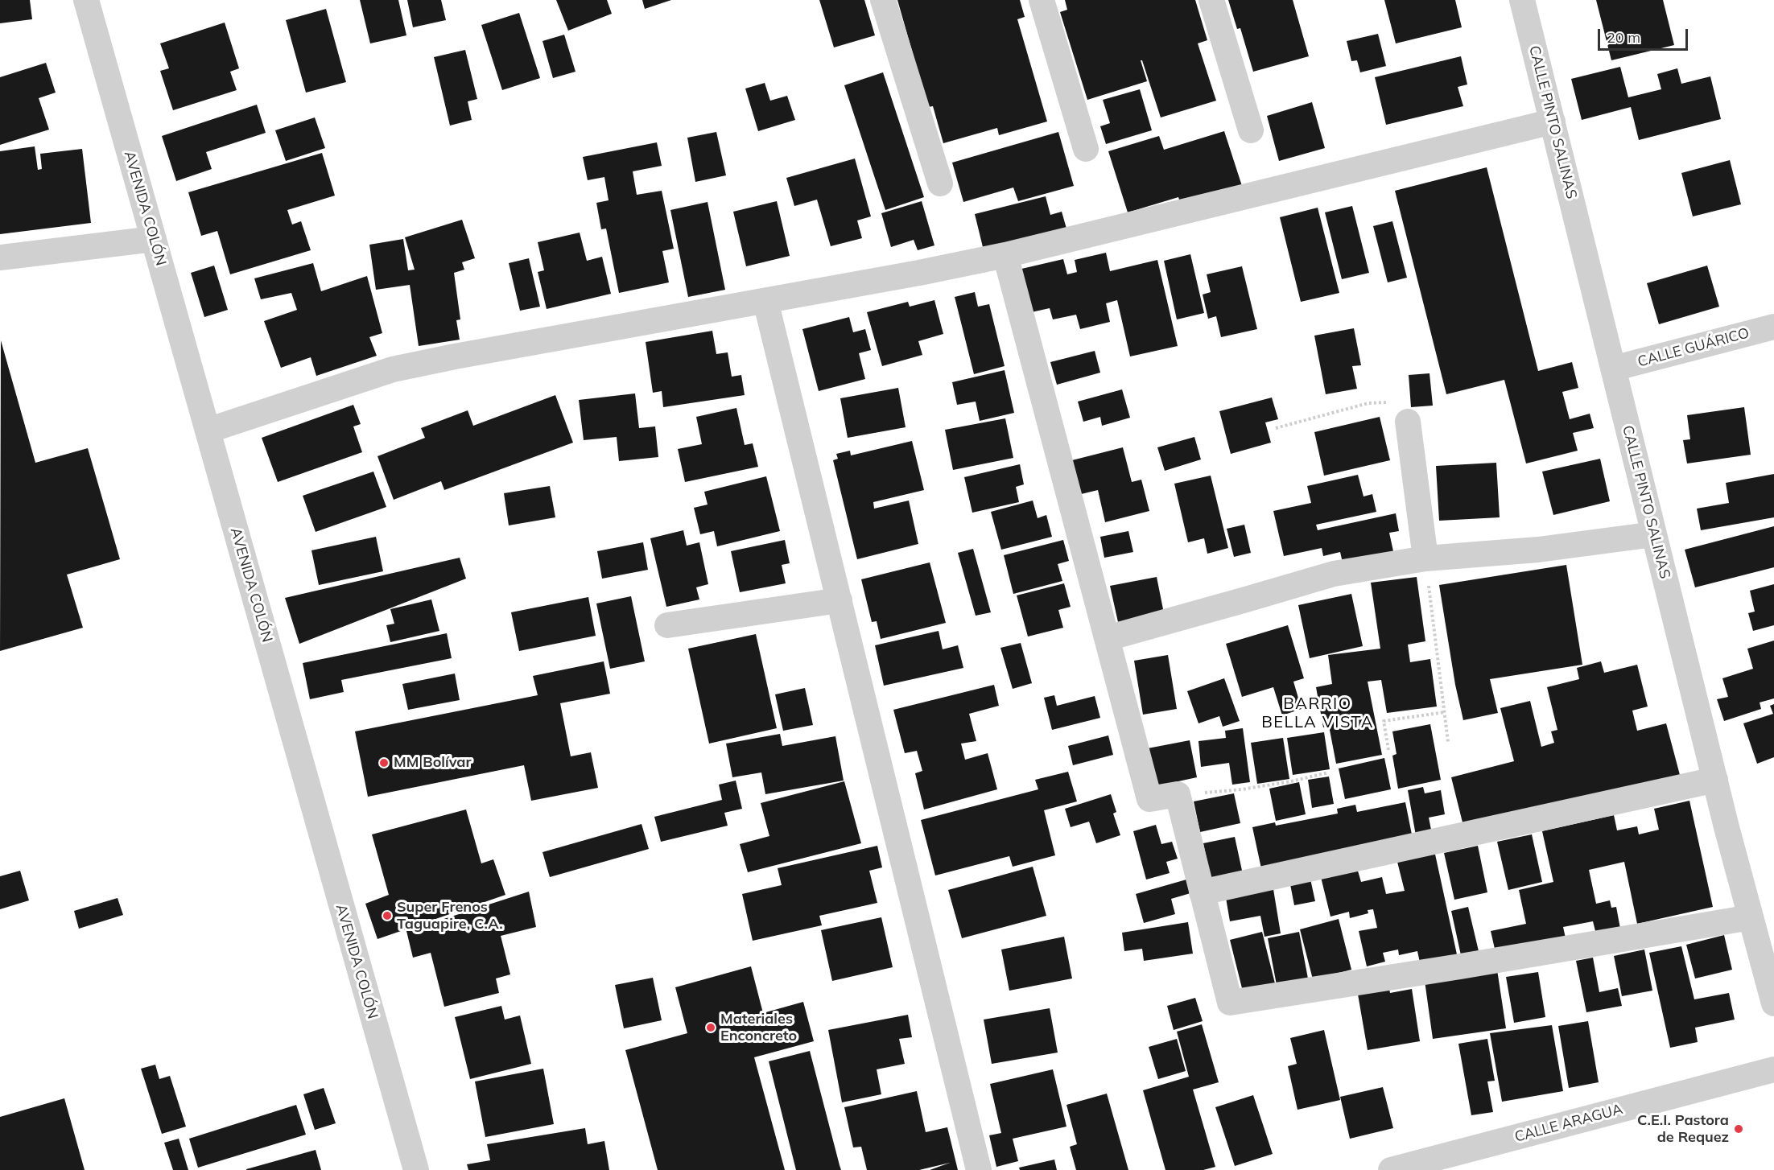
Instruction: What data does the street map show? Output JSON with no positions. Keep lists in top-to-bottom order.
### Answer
{
  "streets": {
    "street": [
      "CALLE PINTO SALINAS",
      "AVENIDA COLÓN",
      "CALLE GUÁRICO",
      "CALLE ARAGUA"
    ]
  },
  "crossings": [
    ["CALLE PINTO SALINAS", "CALLE GUÁRICO"]
  ],
  "districts": ["BARRIO BELLA VISTA"],
  "places": [
    "MM Bolívar",
    "Super Frenos Taguapire, C.A.",
    "Materiales Enconcreto",
    "C.E.I. Pastora de Requez"
  ],
  "scale_bar": "20 m"
}
